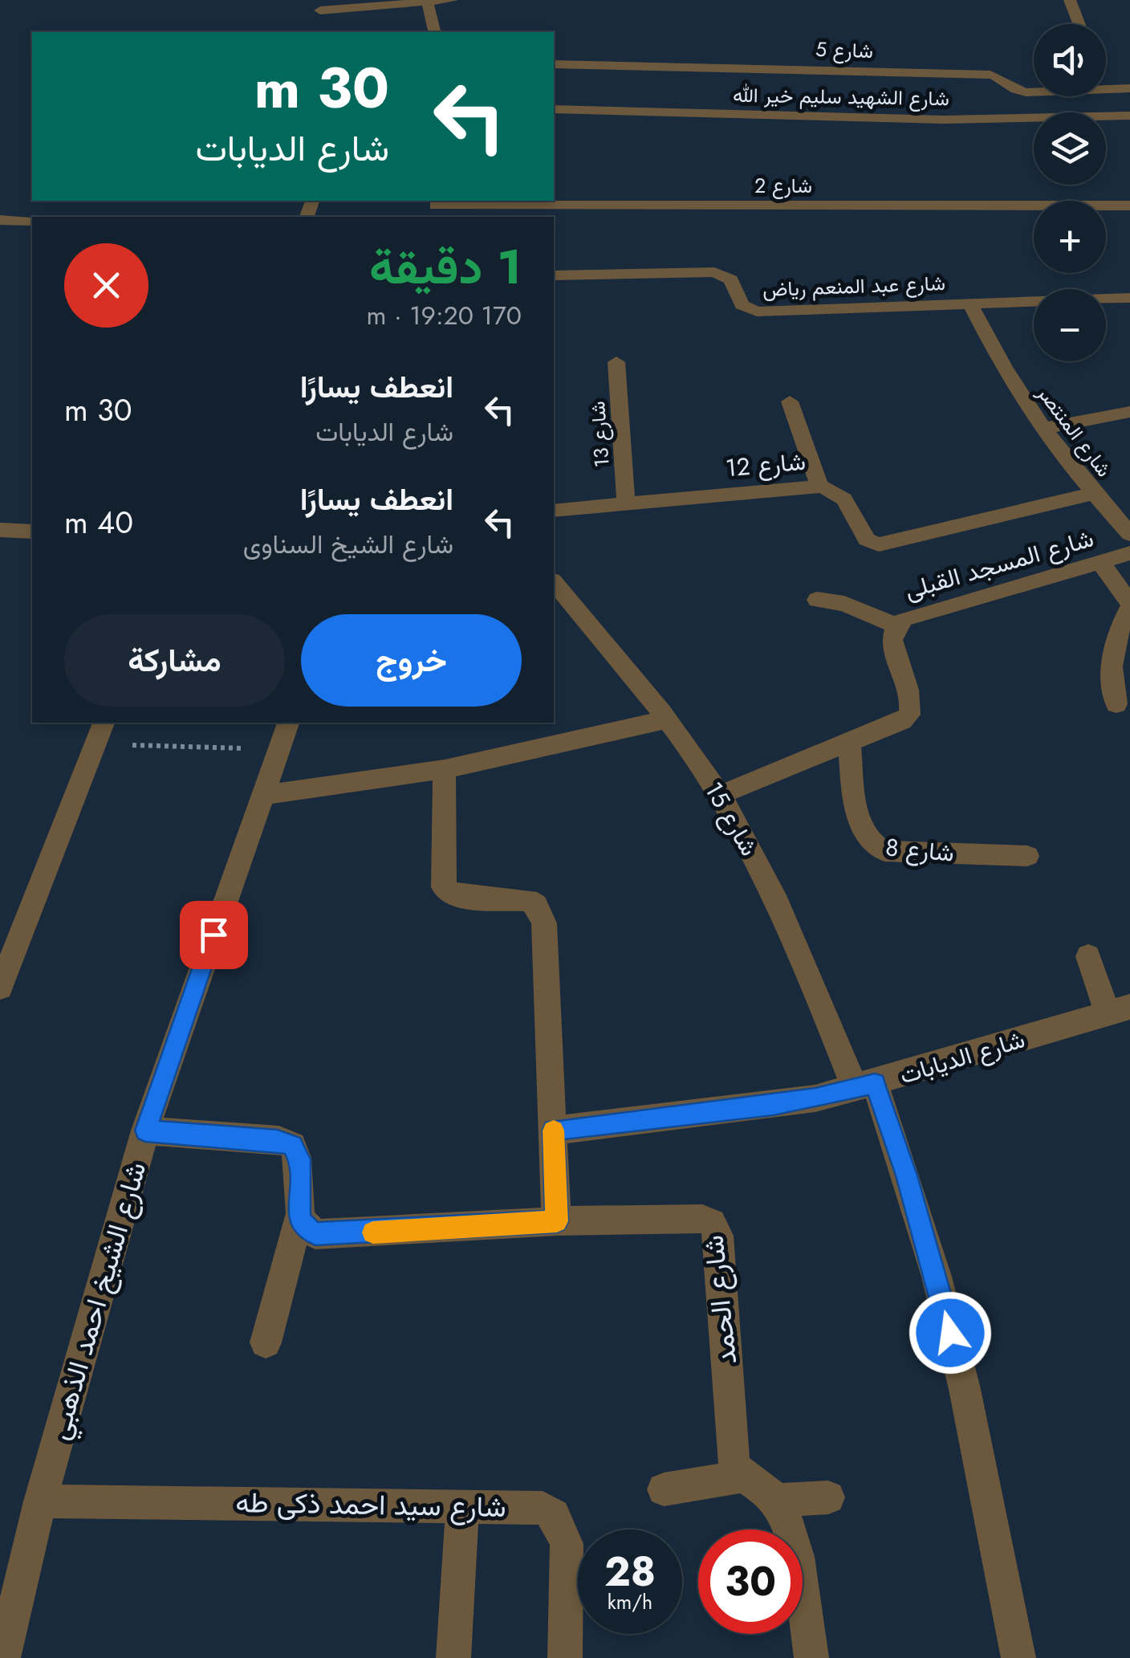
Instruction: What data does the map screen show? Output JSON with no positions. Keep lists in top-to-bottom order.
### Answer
{
  "streets": {
    "street": [
      "شارع 5",
      "شارع الشهيد سليم خير الله",
      "شارع 2",
      "شارع عبد المنعم رياض",
      "شارع المنتصر",
      "شارع 13",
      "شارع 12",
      "شارع المسجد القبلى",
      "شارع 15",
      "شارع 8",
      "شارع الديابات",
      "شارع الحمد",
      "شارع الشيخ احمد الذهبي",
      "شارع سيد احمد ذكى طه"
    ]
  },
  "crossings": [
    ["شارع عبد المنعم رياض", "شارع المنتصر"],
    ["شارع المنتصر", "شارع 12"],
    ["شارع 13", "شارع 12"],
    ["شارع المسجد القبلى", "شارع 15"],
    ["شارع المسجد القبلى", "شارع 8"],
    ["شارع 15", "شارع الديابات"],
    ["شارع الشيخ احمد الذهبي", "شارع سيد احمد ذكى طه"]
  ],
  "page": {
    "map_buttons": ["+", "−"],
    "turn": ["30 m", "شارع الديابات"],
    "heading": ["1 دقيقة", "170 m · 19:20"],
    "list": [
      {
        "name": "انعطف يسارًا",
        "note": "شارع الديابات",
        "value": "30 m"
      },
      {
        "name": "انعطف يسارًا",
        "note": "شارع الشيخ السناوى",
        "value": "40 m"
      }
    ],
    "buttons": ["خروج", "مشاركة"],
    "speed": "28 km/h",
    "limit": "30"
  }
}
